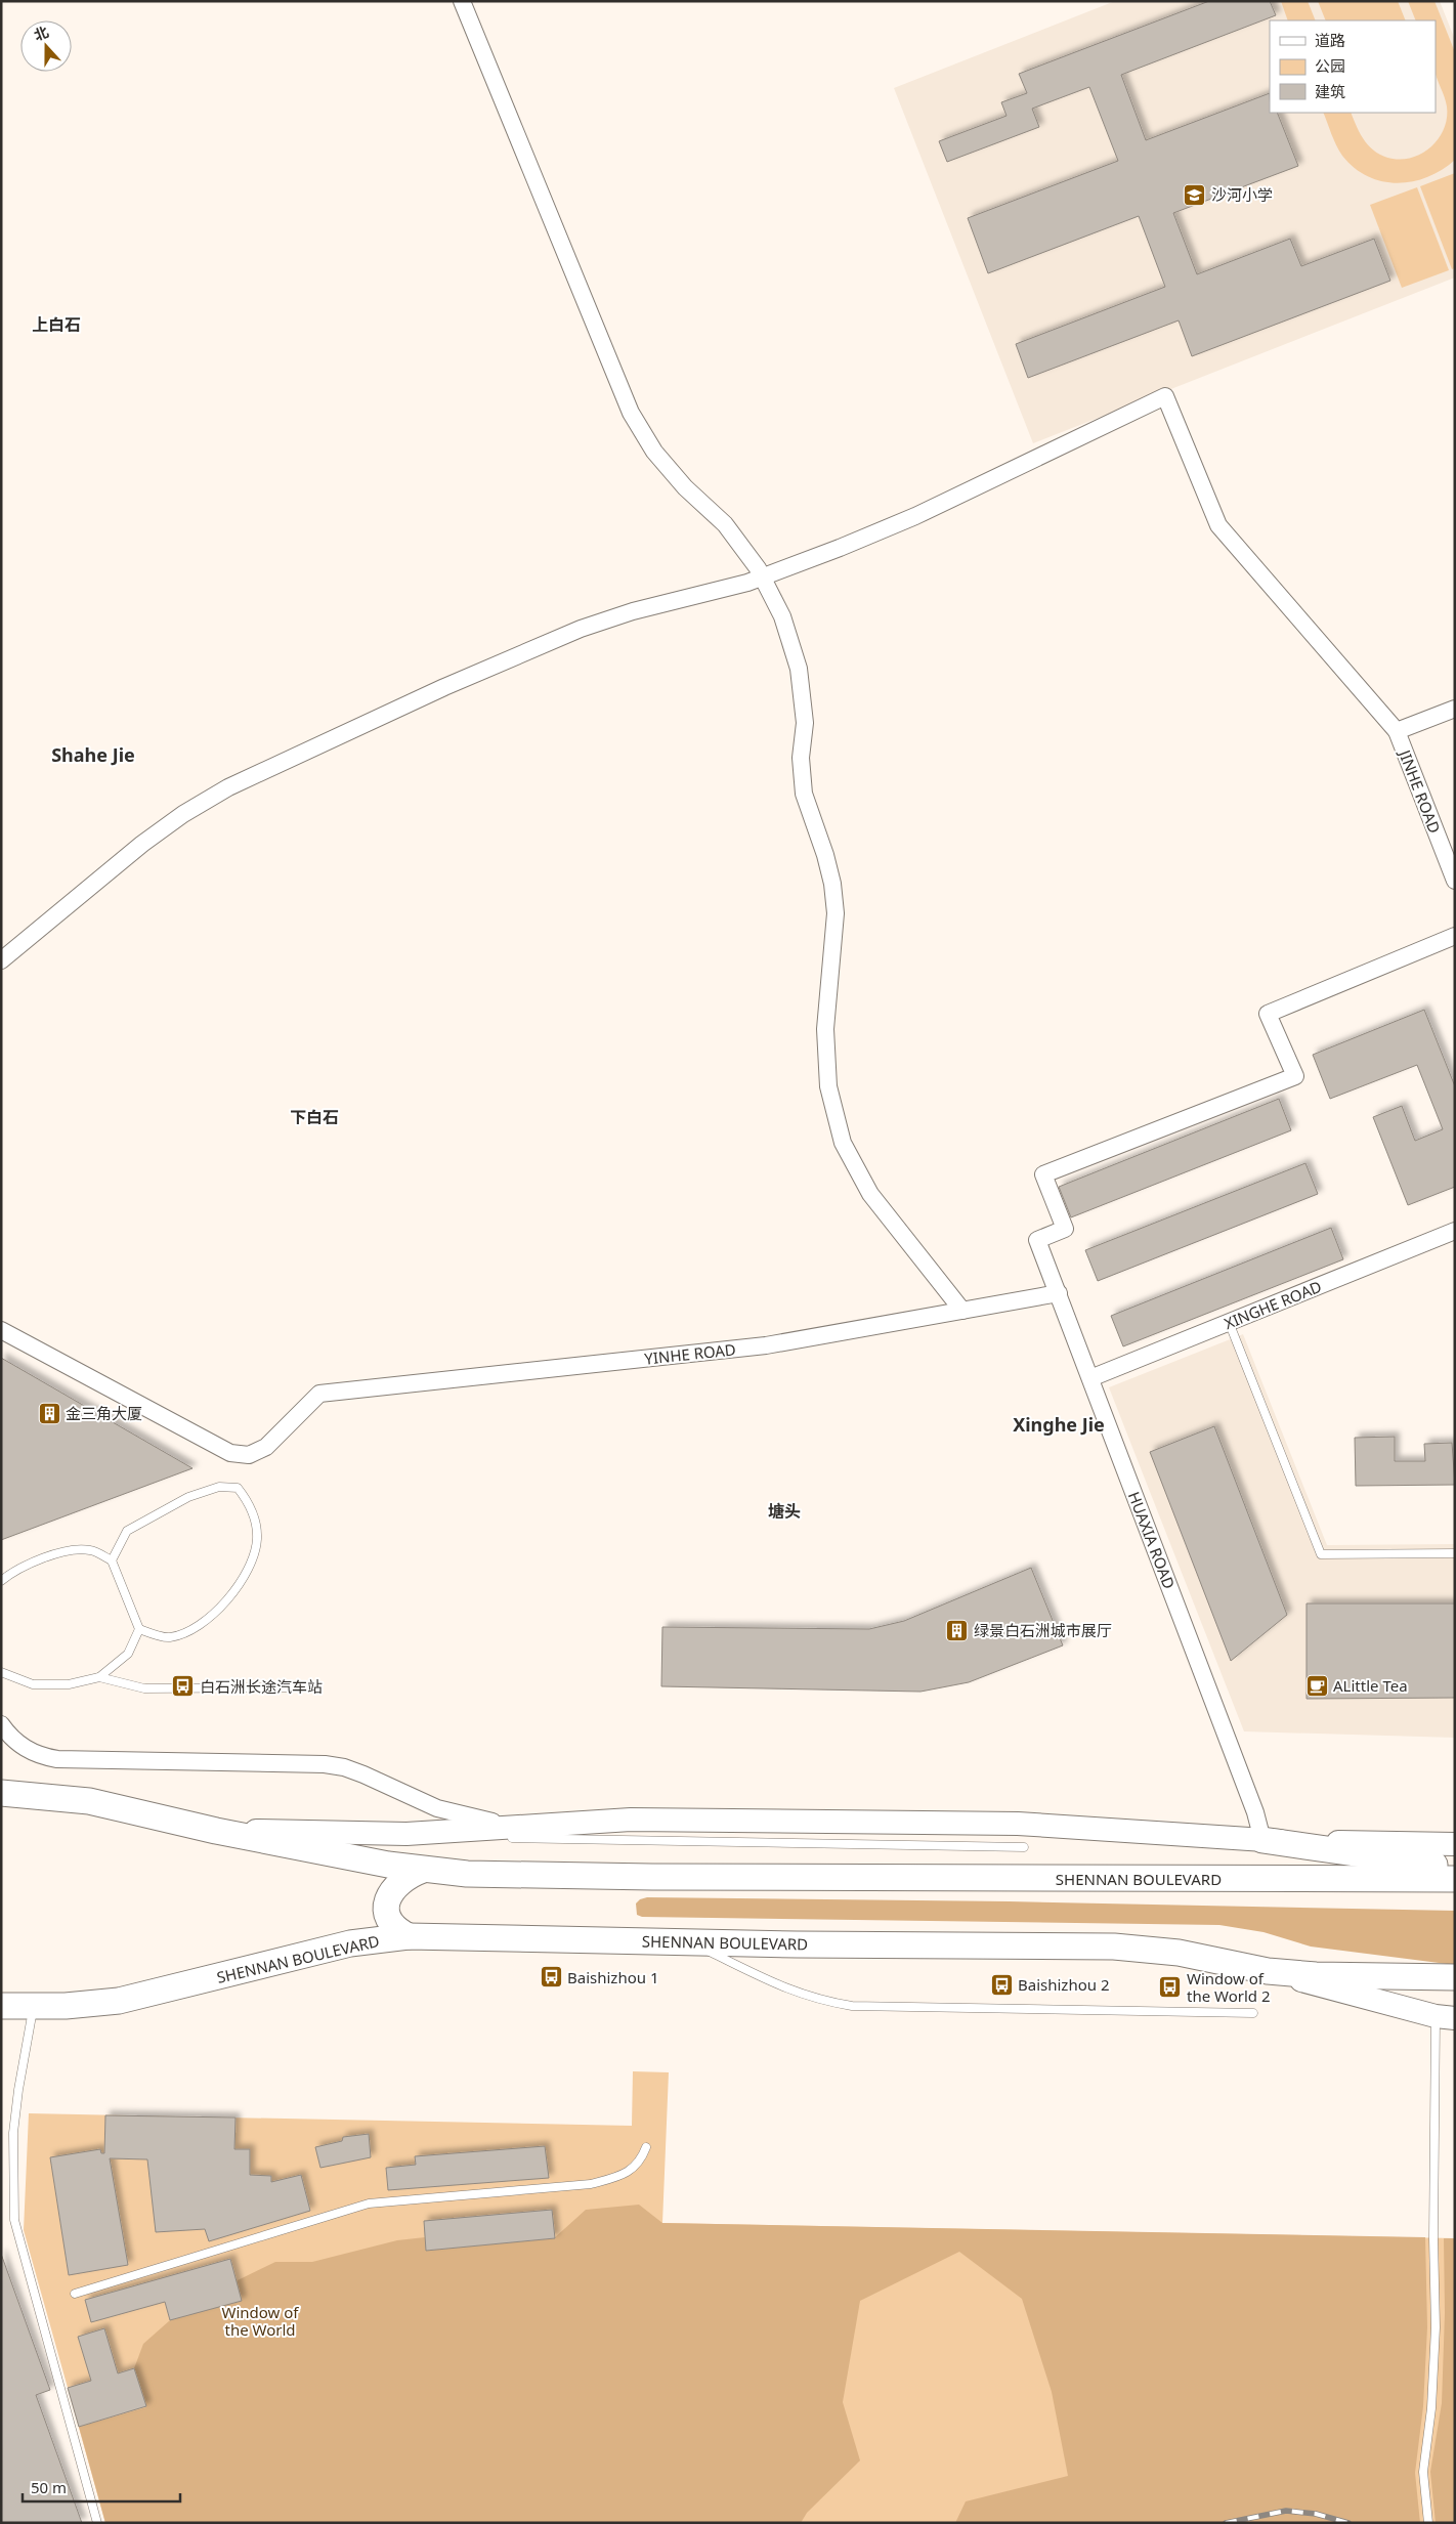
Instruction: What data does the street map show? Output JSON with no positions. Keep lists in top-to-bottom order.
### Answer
{
  "streets": {
    "main road": ["SHENNAN BOULEVARD"],
    "street": [
      "JINHE ROAD",
      "XINGHE ROAD",
      "YINHE ROAD",
      "HUAXIA ROAD"
    ]
  },
  "crossings": [
    ["XINGHE ROAD", "HUAXIA ROAD"],
    ["YINHE ROAD", "HUAXIA ROAD"]
  ],
  "districts": [
    "上白石",
    "Shahe Jie",
    "下白石",
    "Xinghe Jie",
    "塘头"
  ],
  "parks": ["Window of the World"],
  "places": {
    "school or university": ["沙河小学"],
    "building": ["金三角大厦", "绿景白石洲城市展厅"],
    "cafe": ["ALittle Tea"],
    "bus stop": [
      "白石洲长途汽车站",
      "Baishizhou 1",
      "Baishizhou 2",
      "Window of the World 2"
    ]
  },
  "legend": ["道路", "公园", "建筑"],
  "scale_bar": "50 m",
  "north": "top"
}
